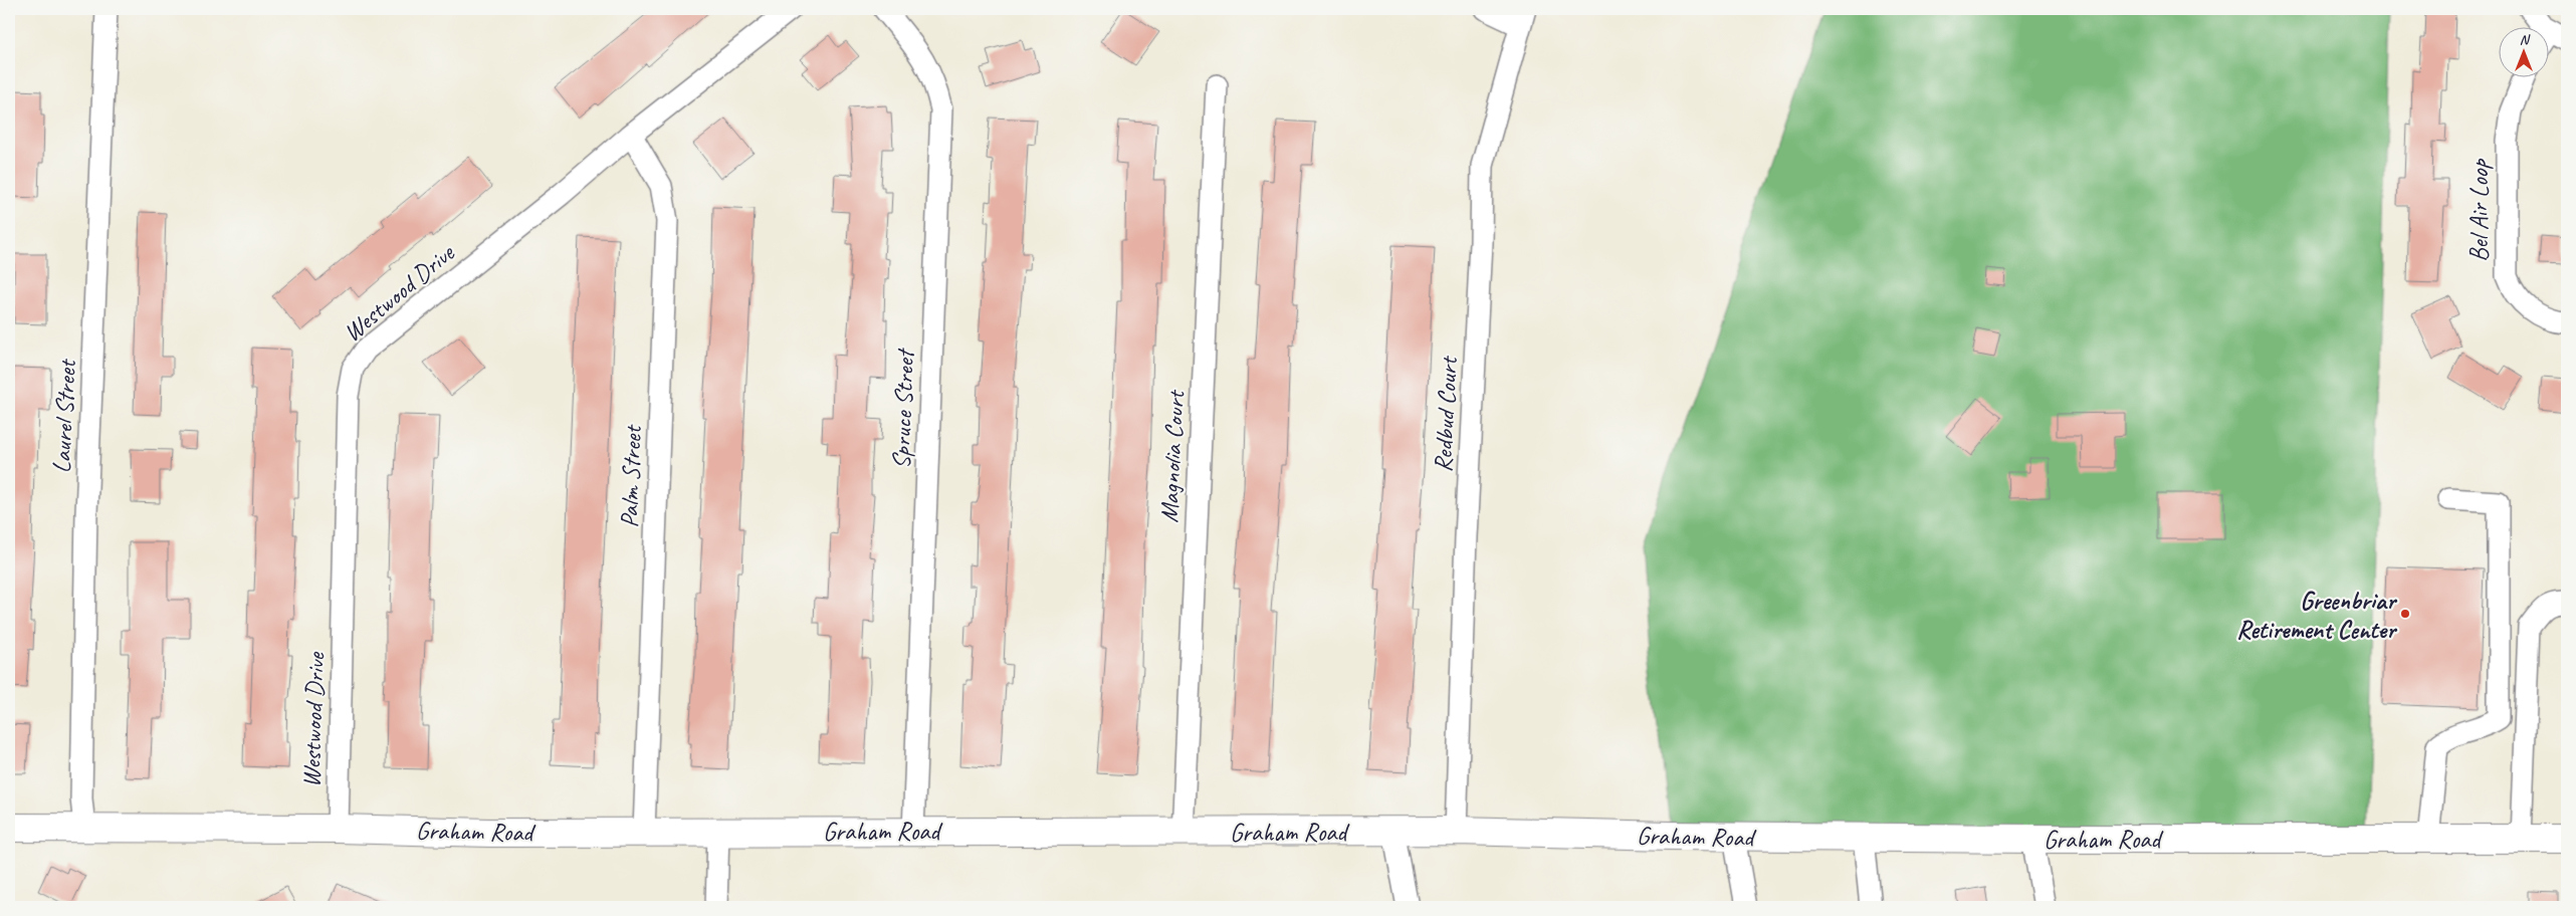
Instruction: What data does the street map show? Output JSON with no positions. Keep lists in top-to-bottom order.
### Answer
{
  "streets": {
    "main road": ["Graham Road"],
    "street": [
      "Bel Air Loop",
      "Westwood Drive",
      "Spruce Street",
      "Redbud Court",
      "Laurel Street",
      "Magnolia Court",
      "Palm Street"
    ]
  },
  "crossings": [
    ["Westwood Drive", "Palm Street"],
    ["Westwood Drive", "Graham Road"],
    ["Spruce Street", "Graham Road"],
    ["Redbud Court", "Graham Road"],
    ["Laurel Street", "Graham Road"],
    ["Magnolia Court", "Graham Road"],
    ["Palm Street", "Graham Road"]
  ],
  "places": ["Greenbriar Retirement Center"],
  "north": "top"
}
